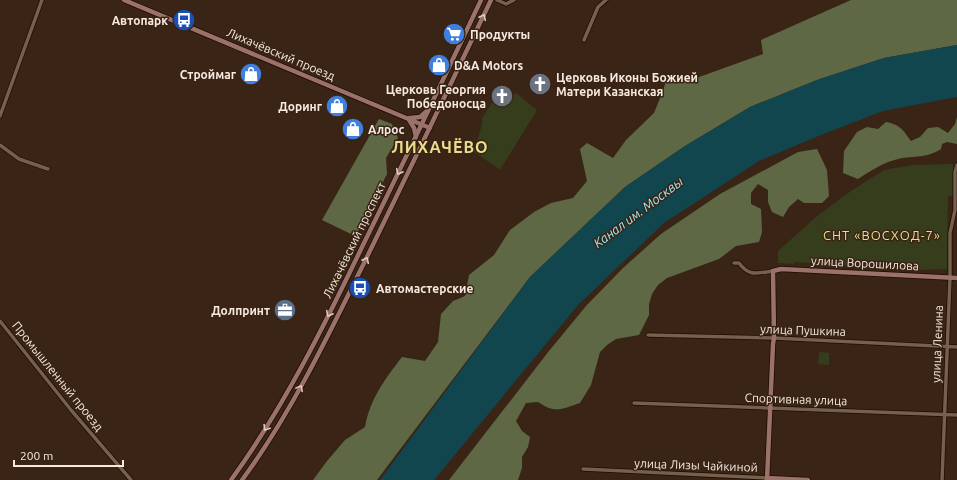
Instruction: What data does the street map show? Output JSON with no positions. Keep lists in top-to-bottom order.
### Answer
{
  "streets": {
    "main road": [
      "Лихачёвский проезд",
      "Лихачёвский проспект",
      "улица Ворошилова",
      "улица Лизы Чайкиной"
    ],
    "street": [
      "улица Пушкина",
      "улица Ленина",
      "Промышленный проезд",
      "Спортивная улица"
    ]
  },
  "crossings": [
    ["Лихачёвский проезд", "Лихачёвский проспект"],
    ["улица Ворошилова", "улица Ленина"],
    ["улица Пушкина", "улица Ленина"],
    ["улица Ленина", "Спортивная улица"]
  ],
  "districts": ["ЛИХАЧЁВО", "СНТ «ВОСХОД-7»"],
  "water": ["Канал им. Москвы"],
  "places": {
    "bus stop": ["Автопарк", "Автомастерские"],
    "supermarket": ["Продукты"],
    "shop": [
      "D&A Motors",
      "Строймаг",
      "Доринг",
      "Алрос"
    ],
    "church": ["Церковь Иконы Божией Матери Казанская", "Церковь Георгия Победоносца"],
    "office": ["Долпринт"]
  },
  "scale_bar": "200 m"
}
